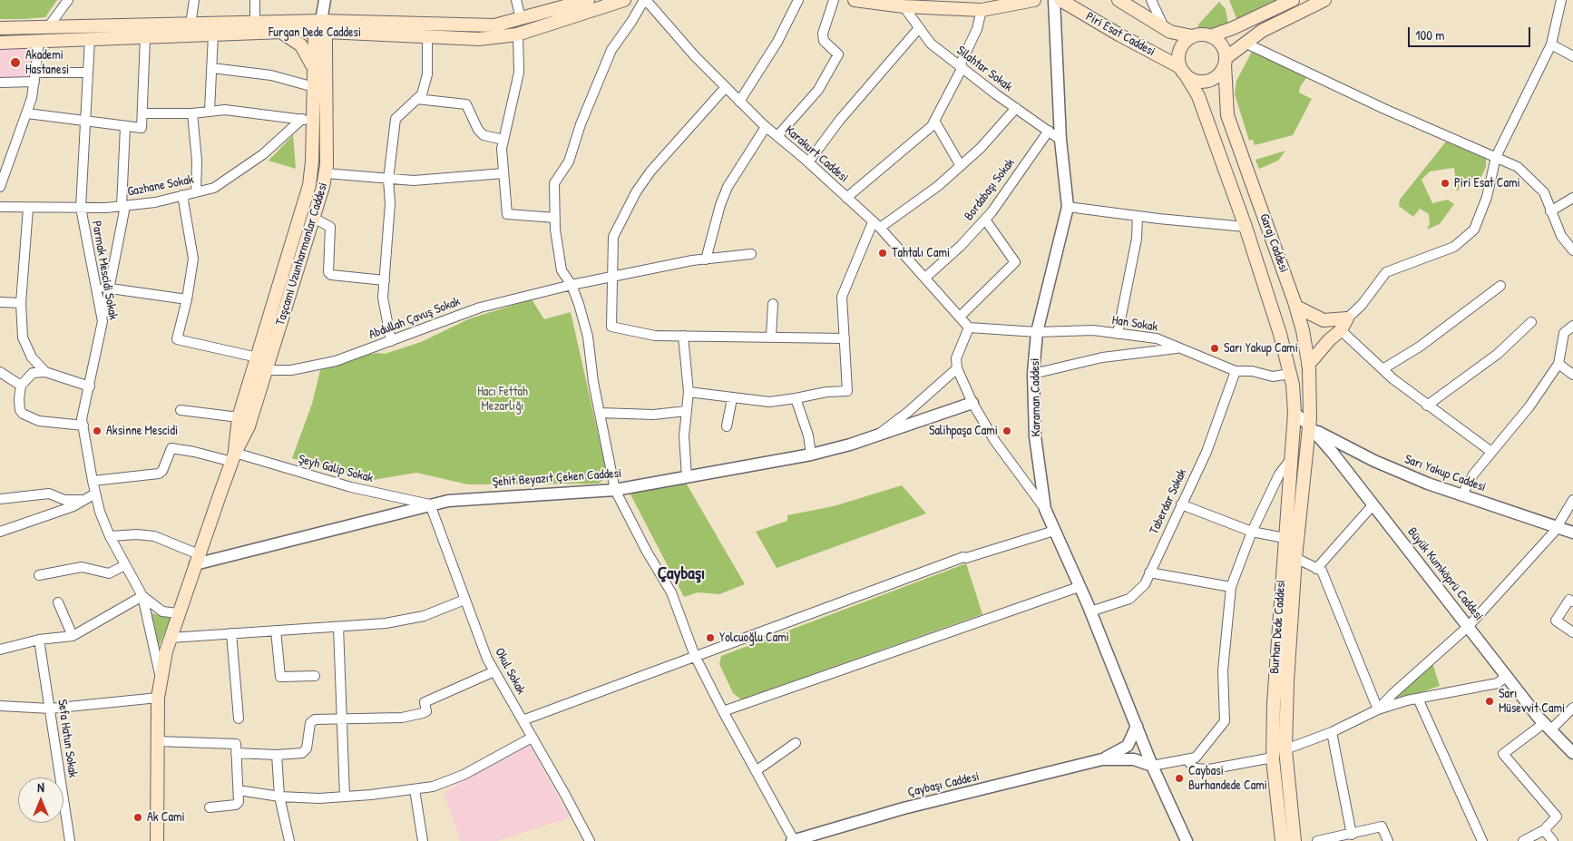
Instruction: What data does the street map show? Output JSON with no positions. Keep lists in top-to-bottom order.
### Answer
{
  "streets": {
    "main road": [
      "Furgan Dede Caddesi",
      "Piri Esat Caddesi",
      "Garaj Caddesi",
      "Taşcami Uzunharmanlar Caddesi",
      "Burhan Dede Caddesi"
    ],
    "street": [
      "Silahtar Sokak",
      "Karakurt Caddesi",
      "Gazhane Sokak",
      "Bordabaşı Sokak",
      "Parmak Mescidi Sokak",
      "Abdullah Çavuş Sokak",
      "Han Sokak",
      "Karaman Caddesi",
      "Şeyh Galip Sokak",
      "Sarı Yakup Caddesi",
      "Şehit Beyazıt Çeken Caddesi",
      "Taberdar Sokak",
      "Büyük Kumköprü Caddesi",
      "Okul Sokak",
      "Sefa Hatun Sokak",
      "Çaybaşı Caddesi"
    ]
  },
  "crossings": [
    ["Furgan Dede Caddesi", "Taşcami Uzunharmanlar Caddesi"],
    ["Furgan Dede Caddesi", "Parmak Mescidi Sokak"],
    ["Piri Esat Caddesi", "Garaj Caddesi"],
    ["Piri Esat Caddesi", "Karaman Caddesi"],
    ["Silahtar Sokak", "Bordabaşı Sokak"],
    ["Silahtar Sokak", "Karaman Caddesi"],
    ["Karakurt Caddesi", "Bordabaşı Sokak"],
    ["Karakurt Caddesi", "Han Sokak"],
    ["Gazhane Sokak", "Taşcami Uzunharmanlar Caddesi"],
    ["Gazhane Sokak", "Parmak Mescidi Sokak"],
    ["Garaj Caddesi", "Han Sokak"],
    ["Garaj Caddesi", "Sarı Yakup Caddesi"],
    ["Garaj Caddesi", "Büyük Kumköprü Caddesi"],
    ["Garaj Caddesi", "Burhan Dede Caddesi"],
    ["Taşcami Uzunharmanlar Caddesi", "Parmak Mescidi Sokak"],
    ["Taşcami Uzunharmanlar Caddesi", "Abdullah Çavuş Sokak"],
    ["Taşcami Uzunharmanlar Caddesi", "Şeyh Galip Sokak"],
    ["Taşcami Uzunharmanlar Caddesi", "Şehit Beyazıt Çeken Caddesi"],
    ["Parmak Mescidi Sokak", "Şeyh Galip Sokak"],
    ["Han Sokak", "Karaman Caddesi"],
    ["Han Sokak", "Taberdar Sokak"],
    ["Karaman Caddesi", "Taberdar Sokak"],
    ["Şeyh Galip Sokak", "Şehit Beyazıt Çeken Caddesi"],
    ["Şeyh Galip Sokak", "Okul Sokak"],
    ["Sarı Yakup Caddesi", "Büyük Kumköprü Caddesi"],
    ["Sarı Yakup Caddesi", "Burhan Dede Caddesi"],
    ["Şehit Beyazıt Çeken Caddesi", "Okul Sokak"],
    ["Büyük Kumköprü Caddesi", "Burhan Dede Caddesi"]
  ],
  "districts": ["Çaybaşı"],
  "parks": ["Hacı Fettah Mezarlığı"],
  "places": [
    "Akademi Hastanesi",
    "Piri Esat Cami",
    "Tahtalı Cami",
    "Sarı Yakup Cami",
    "Aksinne Mescidi",
    "Salihpaşa Cami",
    "Yolcuoğlu Cami",
    "Sarı Müsevvit Cami",
    "Caybasi Burhandede Cami",
    "Ak Cami"
  ],
  "scale_bar": "100 m",
  "north": "top"
}
